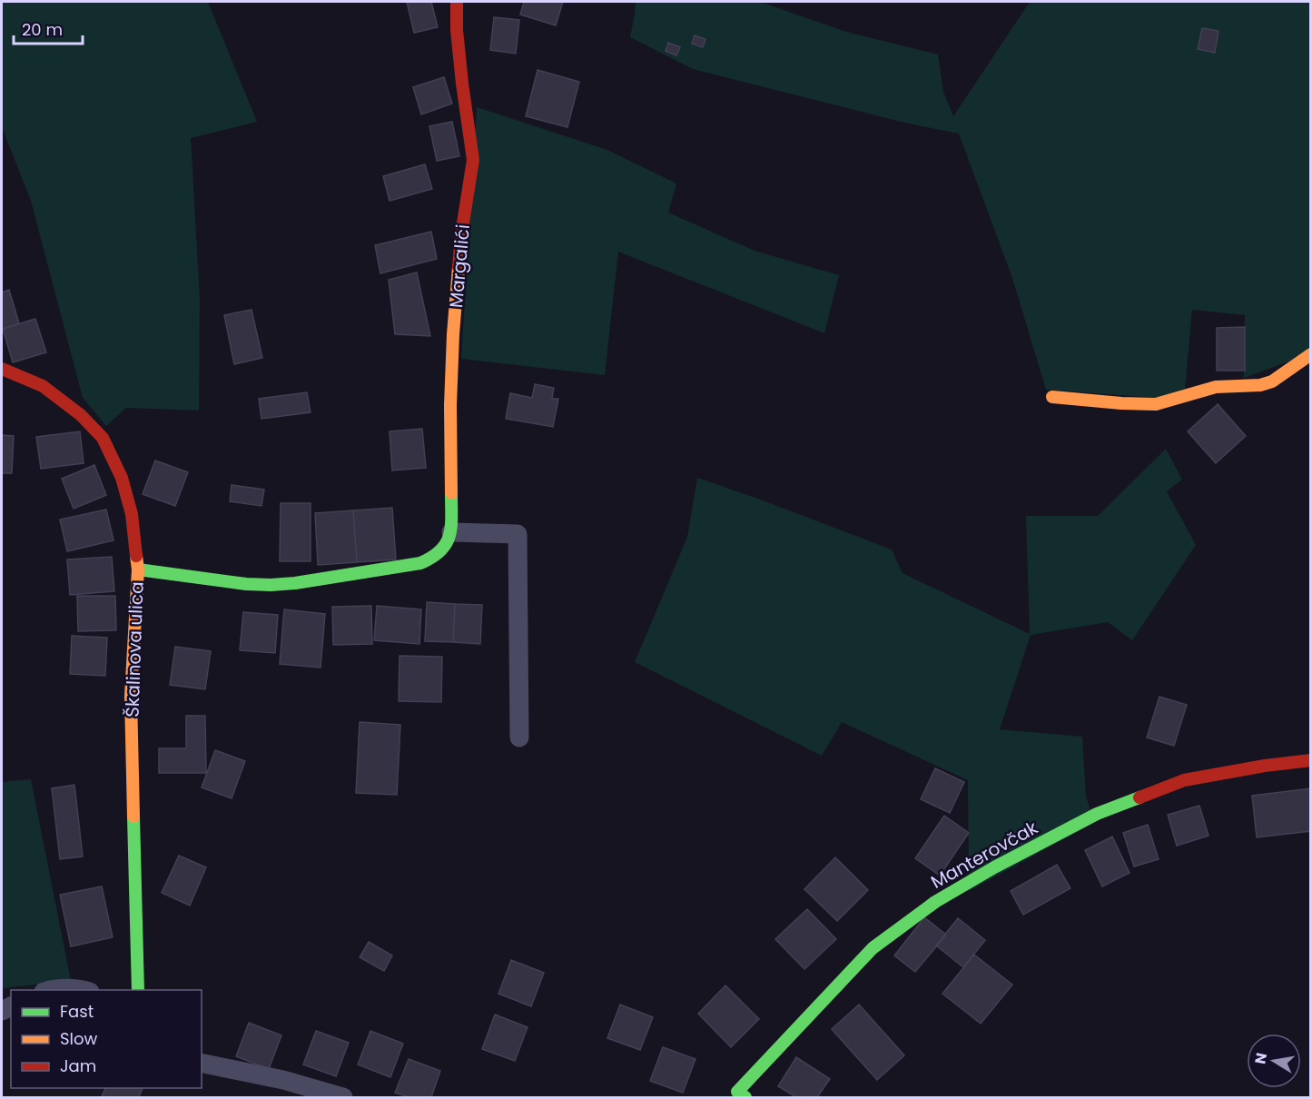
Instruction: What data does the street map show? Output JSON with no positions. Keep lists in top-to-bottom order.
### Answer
{
  "streets": {
    "street": ["Margalići", "Škalinova ulica", "Manterovčak"]
  },
  "legend": ["Fast", "Slow", "Jam"],
  "scale_bar": "20 m",
  "north": "left"
}
